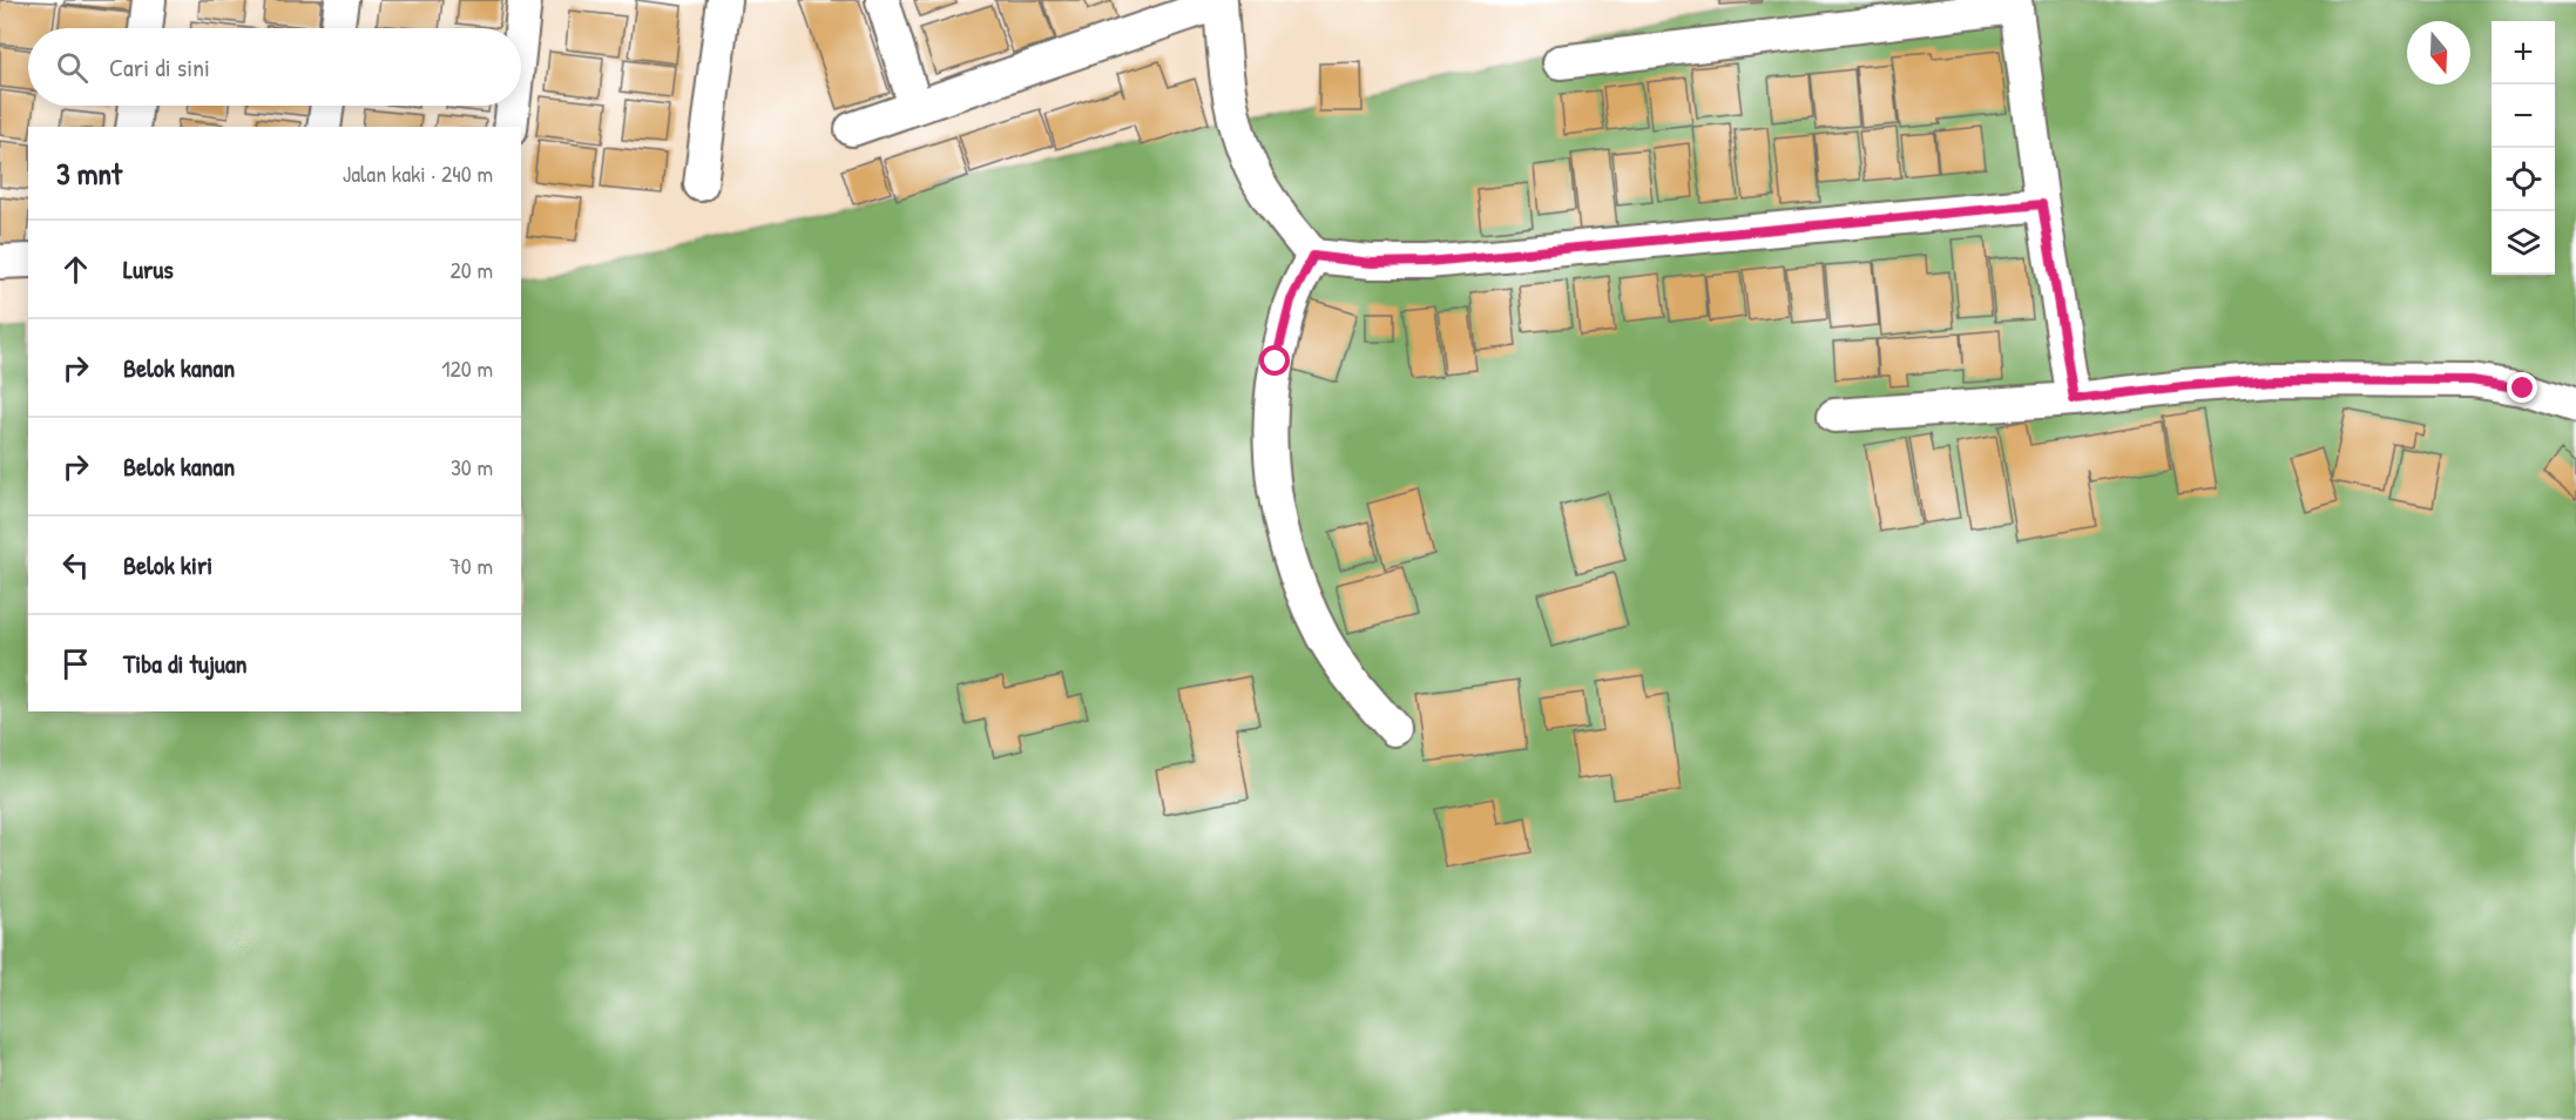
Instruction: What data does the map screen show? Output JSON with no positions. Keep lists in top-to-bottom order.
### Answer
{
  "north": "bottom",
  "page": {
    "map_buttons": ["+", "−"],
    "search": "Cari di sini",
    "heading": ["3 mnt", "Jalan kaki · 240 m"],
    "list": [
      ["Lurus", "20 m"],
      ["Belok kanan", "120 m"],
      ["Belok kanan", "30 m"],
      ["Belok kiri", "70 m"],
      "Tiba di tujuan"
    ]
  }
}
